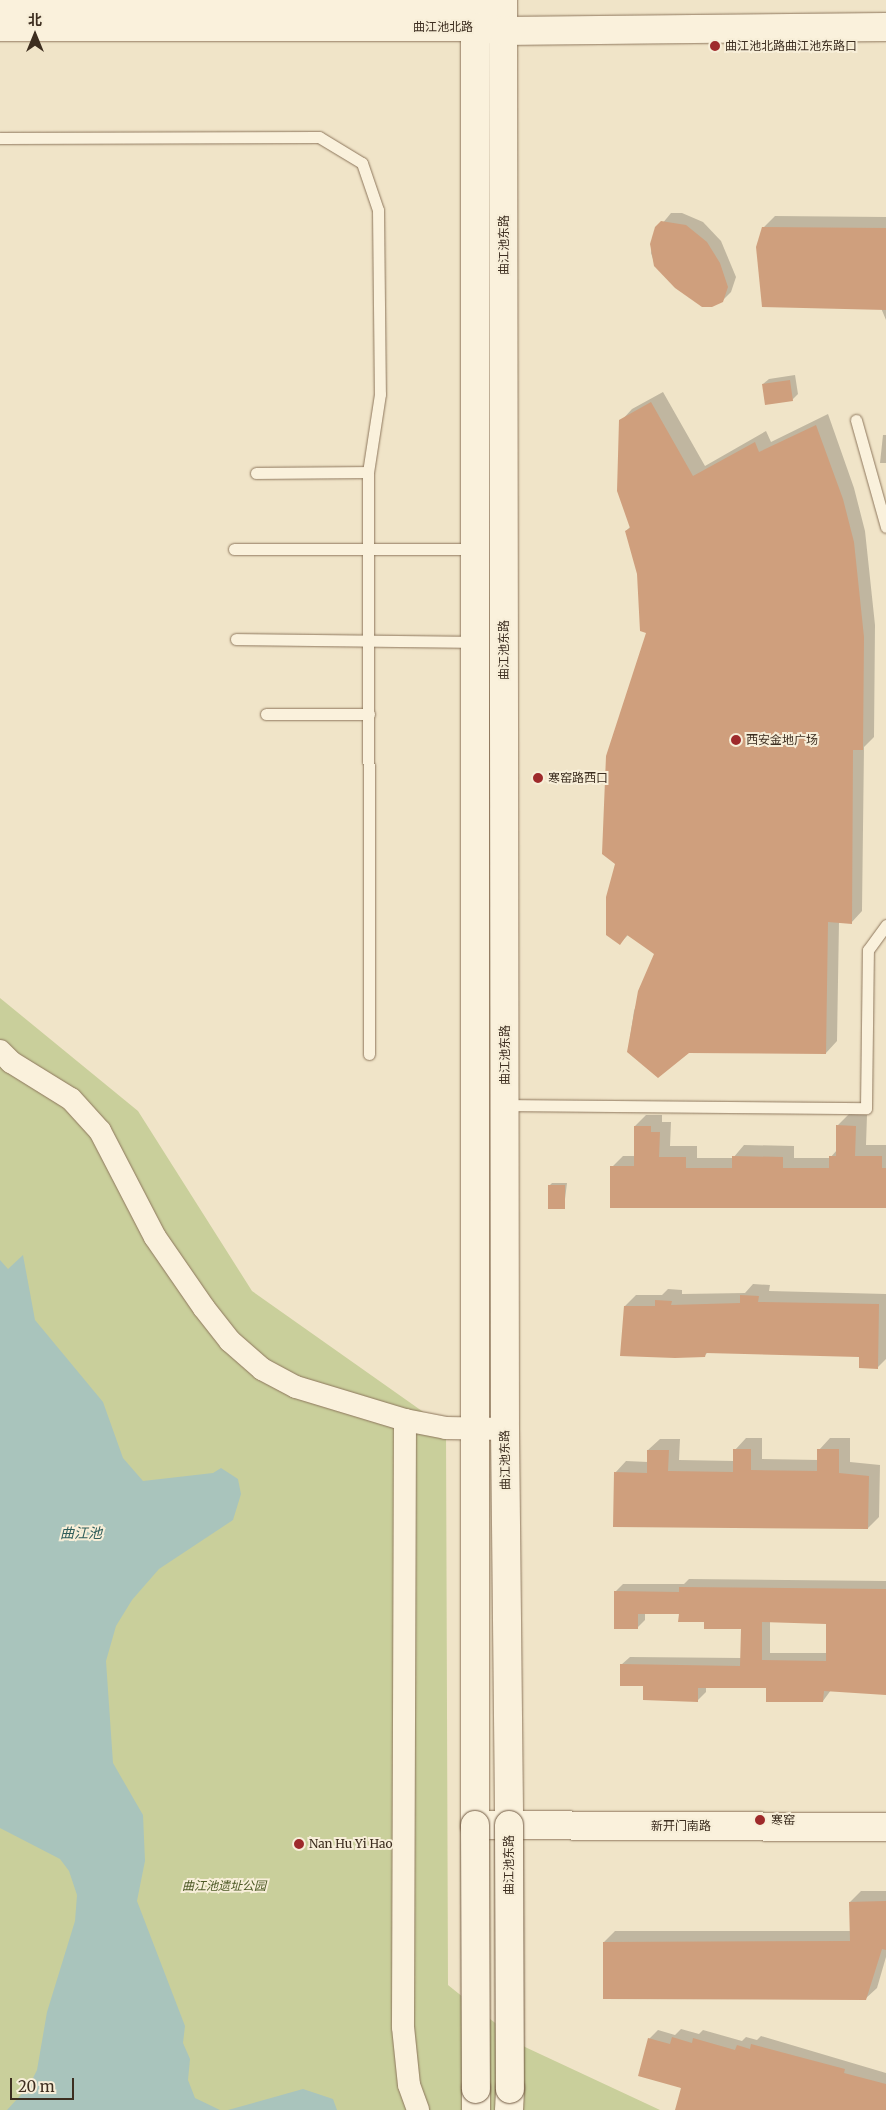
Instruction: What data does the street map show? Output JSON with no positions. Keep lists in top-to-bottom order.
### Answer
{
  "streets": {
    "main road": ["曲江池北路", "曲江池东路", "新开门南路"]
  },
  "crossings": [
    ["曲江池北路", "曲江池东路"],
    ["曲江池东路", "新开门南路"]
  ],
  "water": ["曲江池"],
  "parks": ["曲江池遗址公园"],
  "places": [
    "曲江池北路曲江池东路口",
    "西安金地广场",
    "寒窑路西口",
    "寒窑",
    "Nan Hu Yi Hao"
  ],
  "scale_bar": "20 m",
  "north": "top"
}
